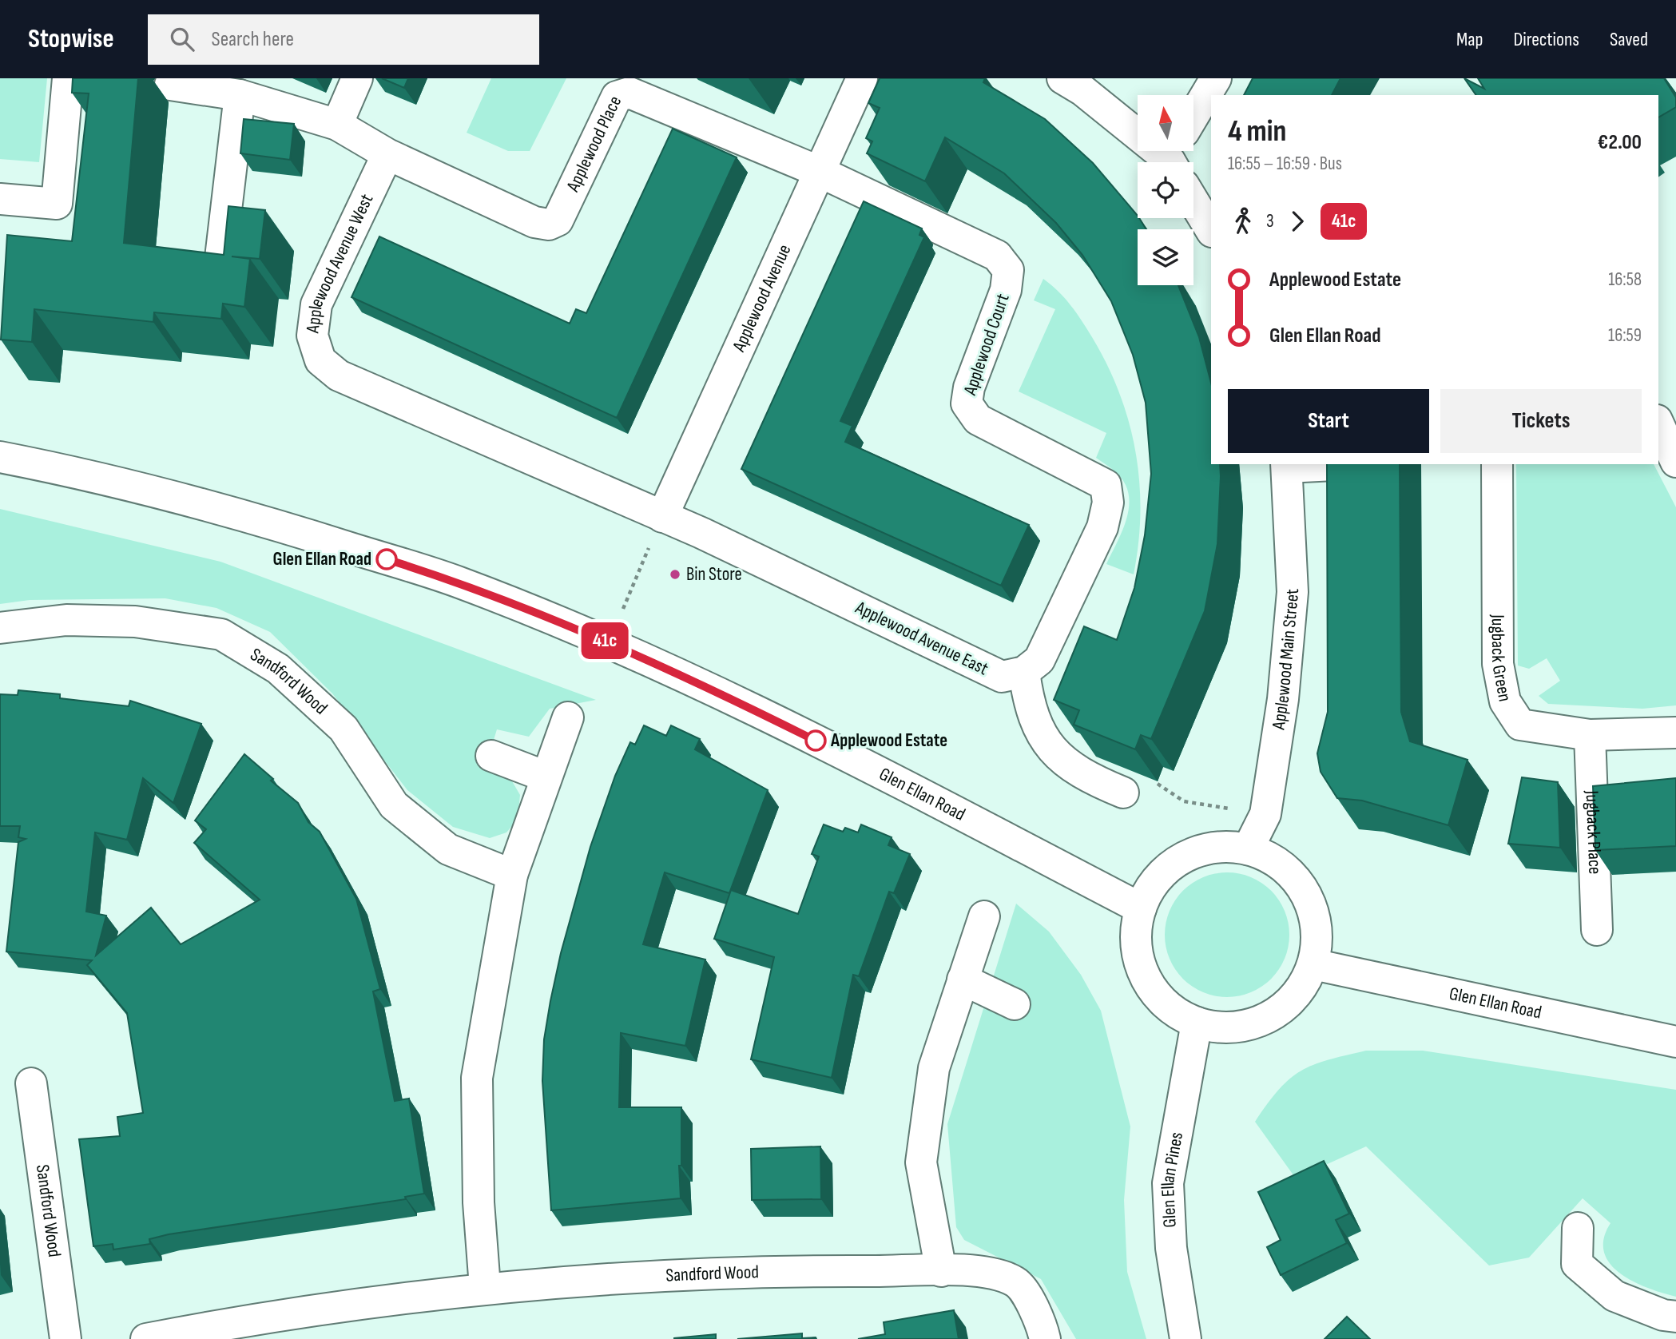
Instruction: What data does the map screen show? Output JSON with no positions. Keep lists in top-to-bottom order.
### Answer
{
  "streets": {
    "street": [
      "Applewood Place",
      "Applewood Avenue West",
      "Applewood Avenue",
      "Applewood Court",
      "Applewood Avenue East",
      "Jugback Green",
      "Applewood Main Street",
      "Sandford Wood",
      "Glen Ellan Road",
      "Jugback Place",
      "Glen Ellan Pines"
    ]
  },
  "crossings": [
    ["Applewood Place", "Applewood Avenue West"],
    ["Applewood Place", "Applewood Avenue"],
    ["Applewood Place", "Applewood Court"],
    ["Applewood Avenue West", "Applewood Avenue"],
    ["Applewood Avenue West", "Applewood Avenue East"],
    ["Applewood Avenue", "Applewood Court"],
    ["Applewood Avenue", "Applewood Avenue East"],
    ["Applewood Court", "Applewood Avenue East"],
    ["Jugback Green", "Jugback Place"],
    ["Applewood Main Street", "Glen Ellan Road"],
    ["Applewood Main Street", "Glen Ellan Pines"],
    ["Glen Ellan Road", "Glen Ellan Pines"]
  ],
  "places": ["Glen Ellan Road", "Bin Store", "Applewood Estate"],
  "lines": ["bus line 41c"],
  "north": "top",
  "page": {
    "header": "Stopwise",
    "search": "Search here",
    "nav": ["Map", "Directions", "Saved"],
    "on_map": "41c",
    "heading": ["4 min", "16:55 – 16:59 · Bus", "€2.00"],
    "legs": ["3", "41c"],
    "list": [
      {
        "name": "Applewood Estate",
        "value": "16:58"
      },
      {
        "name": "Glen Ellan Road",
        "value": "16:59"
      }
    ],
    "buttons": ["Start", "Tickets"]
  }
}
